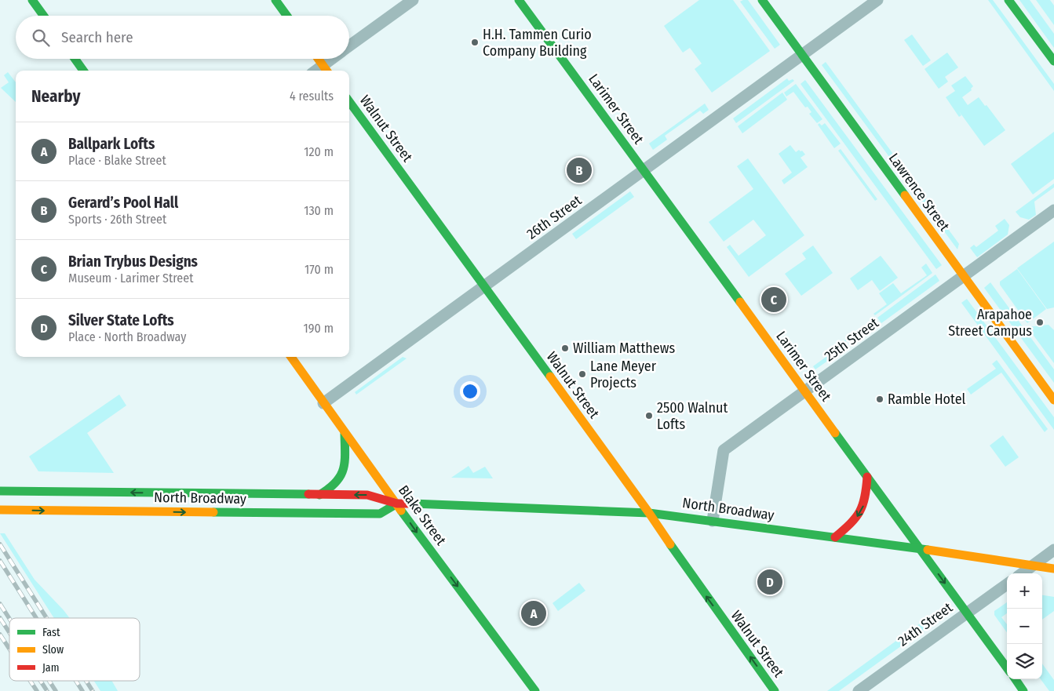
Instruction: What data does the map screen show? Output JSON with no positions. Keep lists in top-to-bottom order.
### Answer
{
  "streets": {
    "street": [
      "Larimer Street",
      "Walnut Street",
      "Lawrence Street",
      "26th Street",
      "25th Street",
      "North Broadway",
      "Blake Street",
      "24th Street"
    ]
  },
  "crossings": [
    ["Larimer Street", "26th Street"],
    ["Larimer Street", "25th Street"],
    ["Larimer Street", "North Broadway"],
    ["Larimer Street", "24th Street"],
    ["Walnut Street", "26th Street"],
    ["Walnut Street", "North Broadway"],
    ["Lawrence Street", "26th Street"],
    ["Lawrence Street", "25th Street"],
    ["26th Street", "Blake Street"],
    ["25th Street", "North Broadway"],
    ["North Broadway", "Blake Street"]
  ],
  "one_way": ["Blake Street"],
  "places": [
    "H.H. Tammen Curio Company Building",
    "Arapahoe Street Campus",
    "William Matthews",
    "Lane Meyer Projects",
    "Ramble Hotel",
    "2500 Walnut Lofts"
  ],
  "legend": ["Fast", "Slow", "Jam"],
  "page": {
    "search": "Search here",
    "heading": ["Nearby", "4 results"],
    "list": [
      {
        "mark": "A",
        "name": "Ballpark Lofts",
        "note": "Place · Blake Street",
        "value": "120 m"
      },
      {
        "mark": "B",
        "name": "Gerard’s Pool Hall",
        "note": "Sports · 26th Street",
        "value": "130 m"
      },
      {
        "mark": "C",
        "name": "Brian Trybus Designs",
        "note": "Museum · Larimer Street",
        "value": "170 m"
      },
      {
        "mark": "D",
        "name": "Silver State Lofts",
        "note": "Place · North Broadway",
        "value": "190 m"
      }
    ],
    "pins": [
      "B",
      "C",
      "D",
      "A"
    ],
    "map_buttons": ["+", "−"]
  }
}
